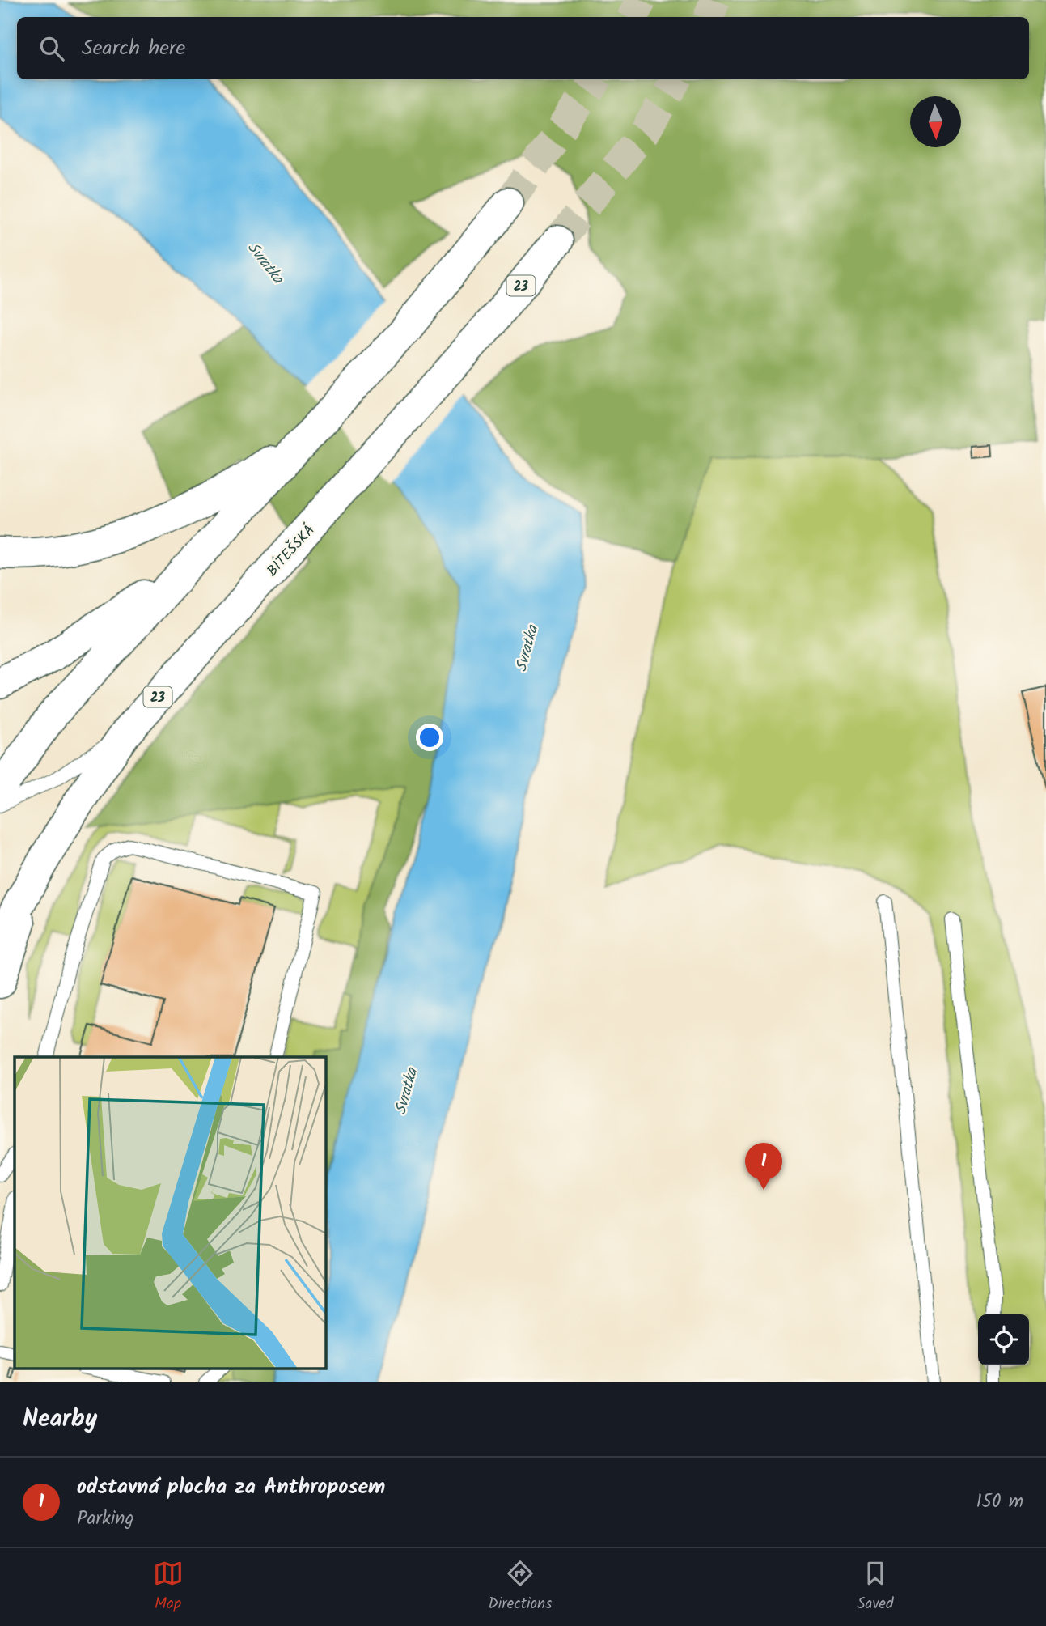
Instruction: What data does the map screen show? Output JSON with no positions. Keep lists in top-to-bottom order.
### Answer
{
  "streets": {
    "highway": ["23", "BÍTEŠSKÁ"]
  },
  "crossings": [
    ["23", "BÍTEŠSKÁ"]
  ],
  "water": ["Svratka"],
  "north": "bottom",
  "page": {
    "search": "Search here",
    "pins": "1",
    "heading": "Nearby",
    "list": [
      {
        "mark": "1",
        "name": "odstavná plocha za Anthroposem",
        "note": "Parking",
        "value": "150 m"
      }
    ],
    "nav": ["Map", "Directions", "Saved"]
  }
}
